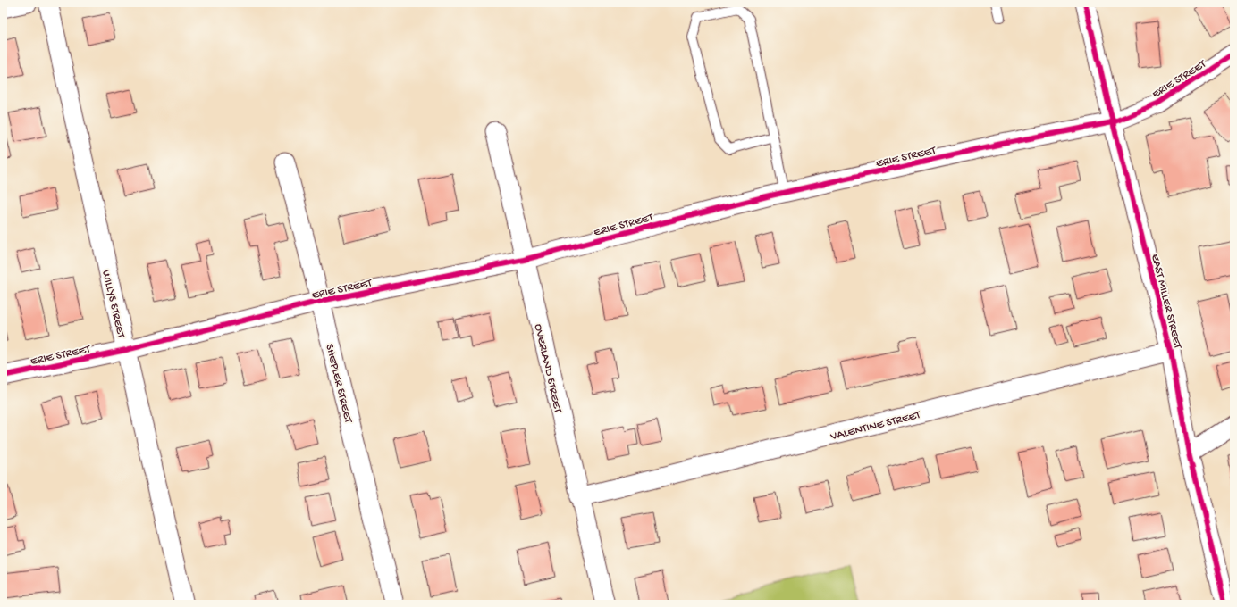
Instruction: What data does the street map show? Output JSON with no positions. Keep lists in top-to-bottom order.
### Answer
{
  "streets": {
    "street": [
      "ERIE STREET",
      "EAST MILLER STREET",
      "WILLYS STREET",
      "OVERLAND STREET",
      "SHEPLER STREET",
      "VALENTINE STREET"
    ]
  },
  "crossings": [
    ["ERIE STREET", "EAST MILLER STREET"],
    ["ERIE STREET", "WILLYS STREET"],
    ["ERIE STREET", "OVERLAND STREET"],
    ["ERIE STREET", "SHEPLER STREET"],
    ["EAST MILLER STREET", "VALENTINE STREET"],
    ["OVERLAND STREET", "VALENTINE STREET"]
  ]
}
